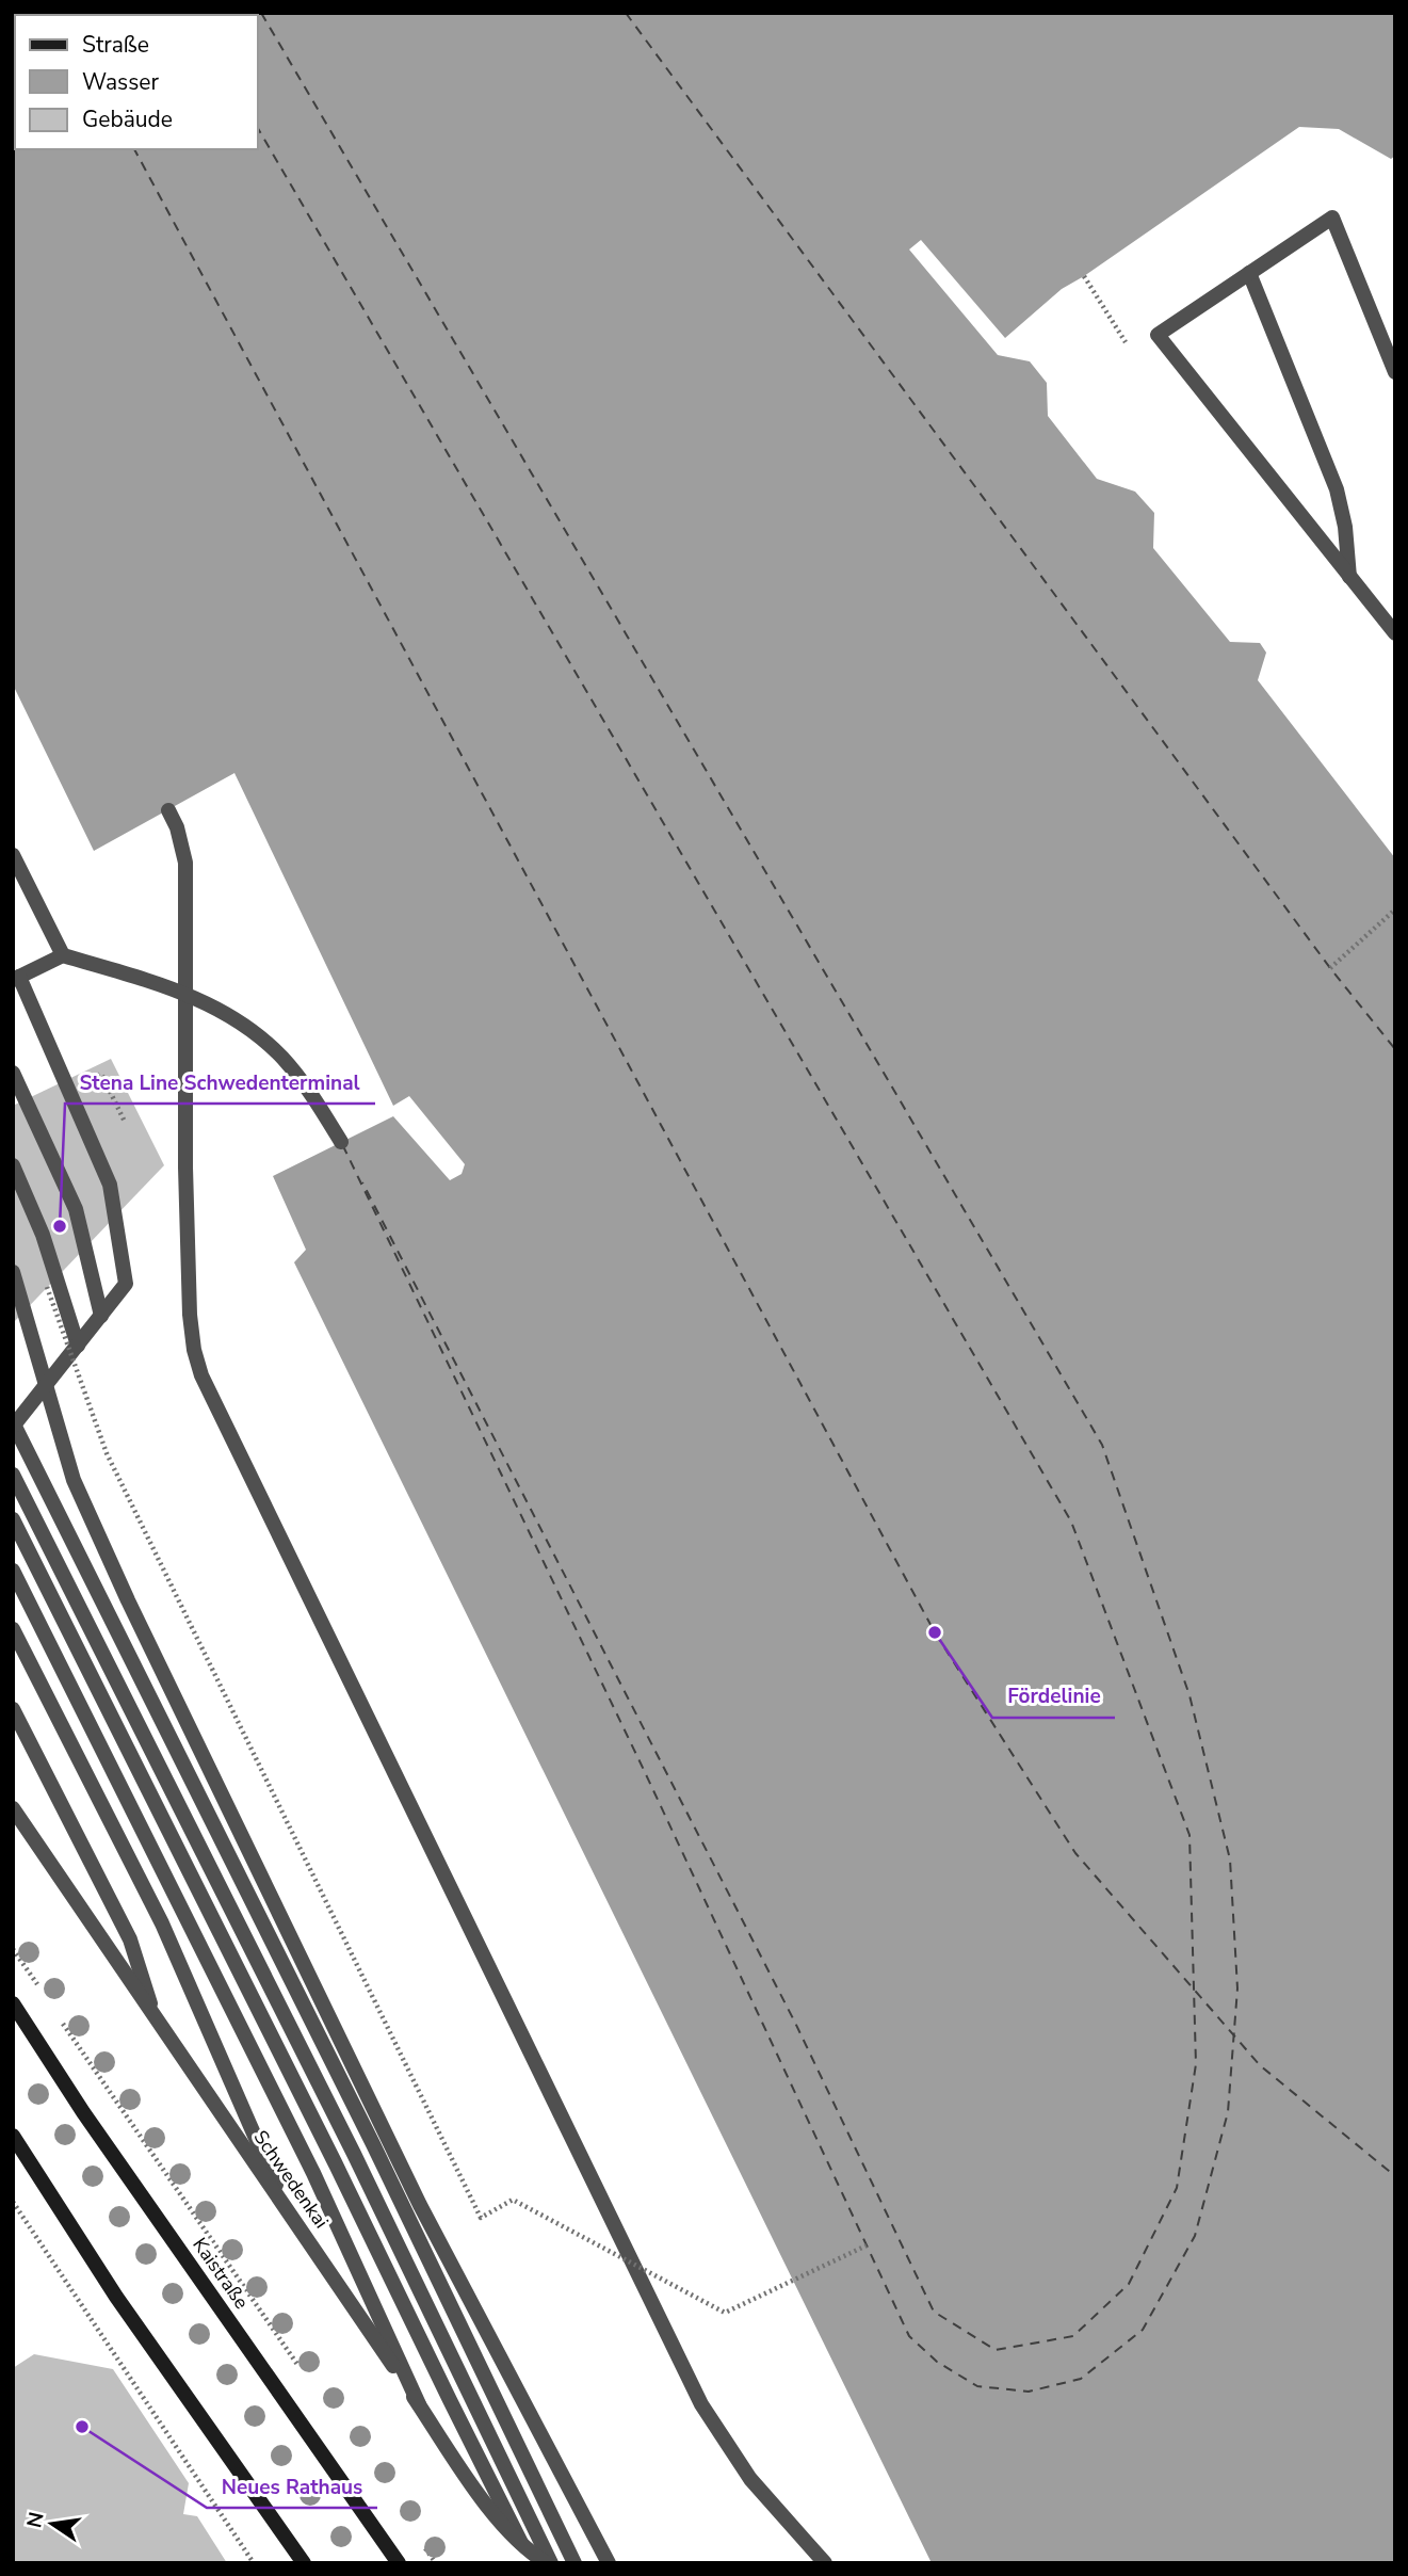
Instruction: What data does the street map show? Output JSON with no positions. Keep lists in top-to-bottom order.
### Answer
{
  "streets": {
    "main road": ["Kaistraße"],
    "lane": ["Schwedenkai"]
  },
  "places": ["Stena Line Schwedenterminal", "Fördelinie", "Neues Rathaus"],
  "legend": ["Straße", "Wasser", "Gebäude"],
  "north": "left"
}
